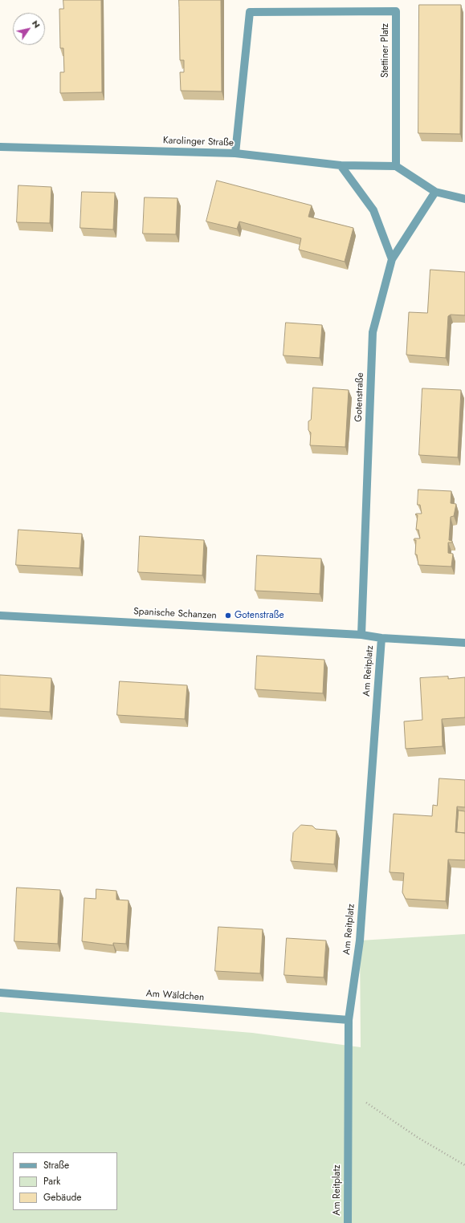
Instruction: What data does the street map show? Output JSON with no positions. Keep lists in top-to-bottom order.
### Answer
{
  "streets": {
    "street": [
      "Stettiner Platz",
      "Karolinger Straße",
      "Gotenstraße",
      "Spanische Schanzen",
      "Am Reitplatz",
      "Am Wäldchen"
    ]
  },
  "crossings": [
    ["Stettiner Platz", "Karolinger Straße"],
    ["Gotenstraße", "Spanische Schanzen"],
    ["Spanische Schanzen", "Am Reitplatz"],
    ["Am Reitplatz", "Am Wäldchen"]
  ],
  "places": ["Gotenstraße"],
  "legend": ["Straße", "Park", "Gebäude"],
  "north": "top right"
}
